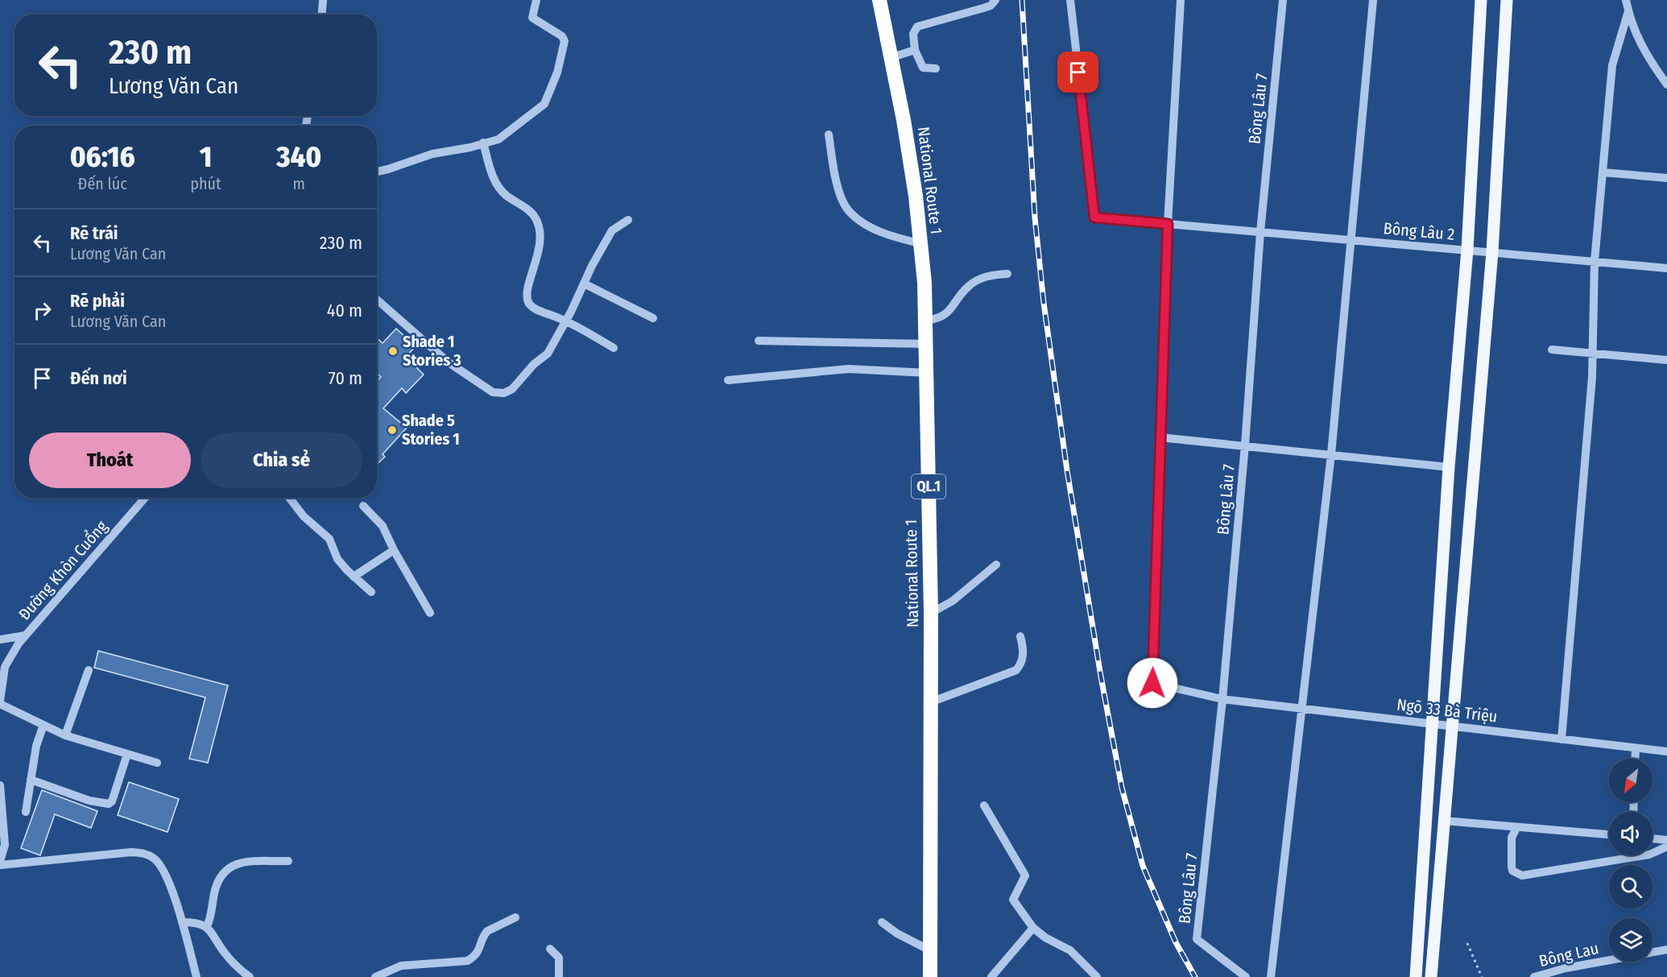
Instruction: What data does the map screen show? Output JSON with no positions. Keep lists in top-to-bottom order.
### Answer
{
  "streets": {
    "highway": ["National Route 1", "QL.1"],
    "street": [
      "Bông Lâu 7",
      "Bông Lâu 2",
      "Đường Khòn Cuổng",
      "Ngõ 33 Bà Triệu",
      "Bông Lau"
    ]
  },
  "crossings": [
    ["Bông Lâu 7", "Bông Lâu 2"],
    ["Bông Lâu 7", "Ngõ 33 Bà Triệu"]
  ],
  "places": ["Shade 1 Stories 3", "Shade 5 Stories 1"],
  "north": "bottom left",
  "page": {
    "turn": ["230 m", "Lương Văn Can"],
    "eta": [
      "06:16",
      "Đến lúc",
      "1",
      "phút",
      "340",
      "m"
    ],
    "list": [
      {
        "name": "Rẽ trái",
        "note": "Lương Văn Can",
        "value": "230 m"
      },
      {
        "name": "Rẽ phải",
        "note": "Lương Văn Can",
        "value": "40 m"
      },
      {
        "name": "Đến nơi",
        "value": "70 m"
      }
    ],
    "buttons": ["Thoát", "Chia sẻ"]
  }
}
